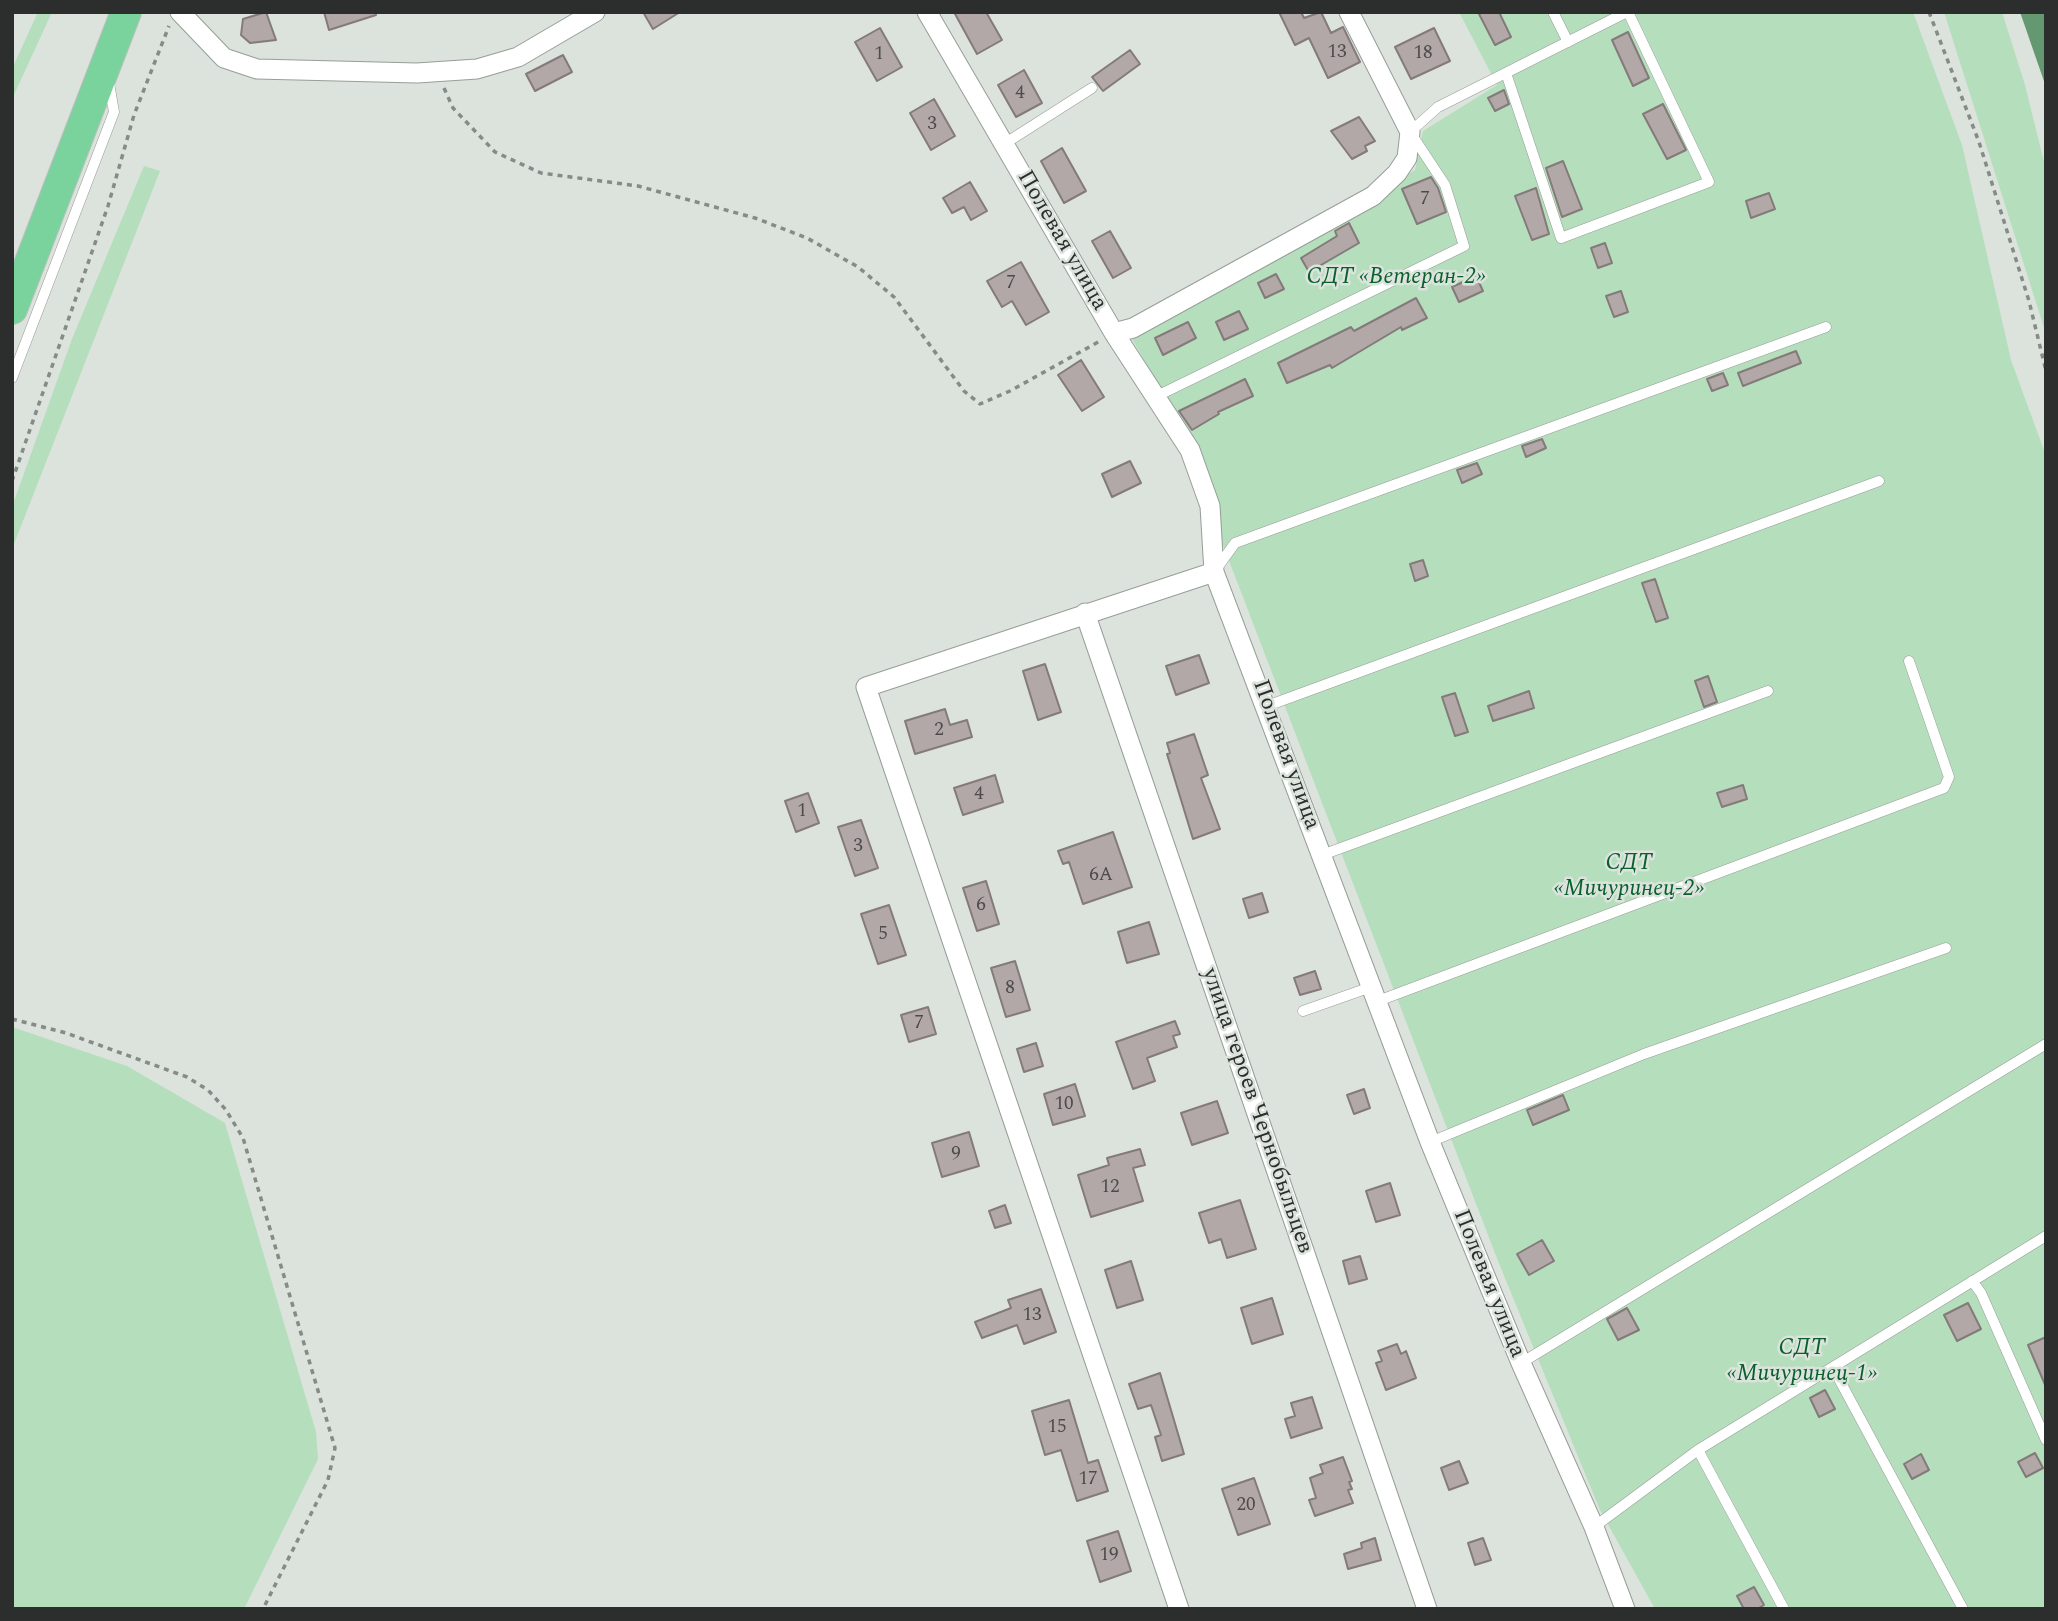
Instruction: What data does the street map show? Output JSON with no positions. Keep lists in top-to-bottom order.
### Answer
{
  "streets": {
    "street": ["Полевая улица", "улица героев Чернобыльцев"]
  },
  "parks": ["СДТ «Ветеран-2»", "СДТ «Мичуринец-2»", "СДТ «Мичуринец-1»"],
  "house_numbers": [
    "13",
    "18",
    "1",
    "4",
    "3",
    "7",
    "7",
    "2",
    "4",
    "1",
    "3",
    "6А",
    "6",
    "5",
    "8",
    "7",
    "10",
    "9",
    "12",
    "13",
    "15",
    "17",
    "20",
    "19"
  ]
}
